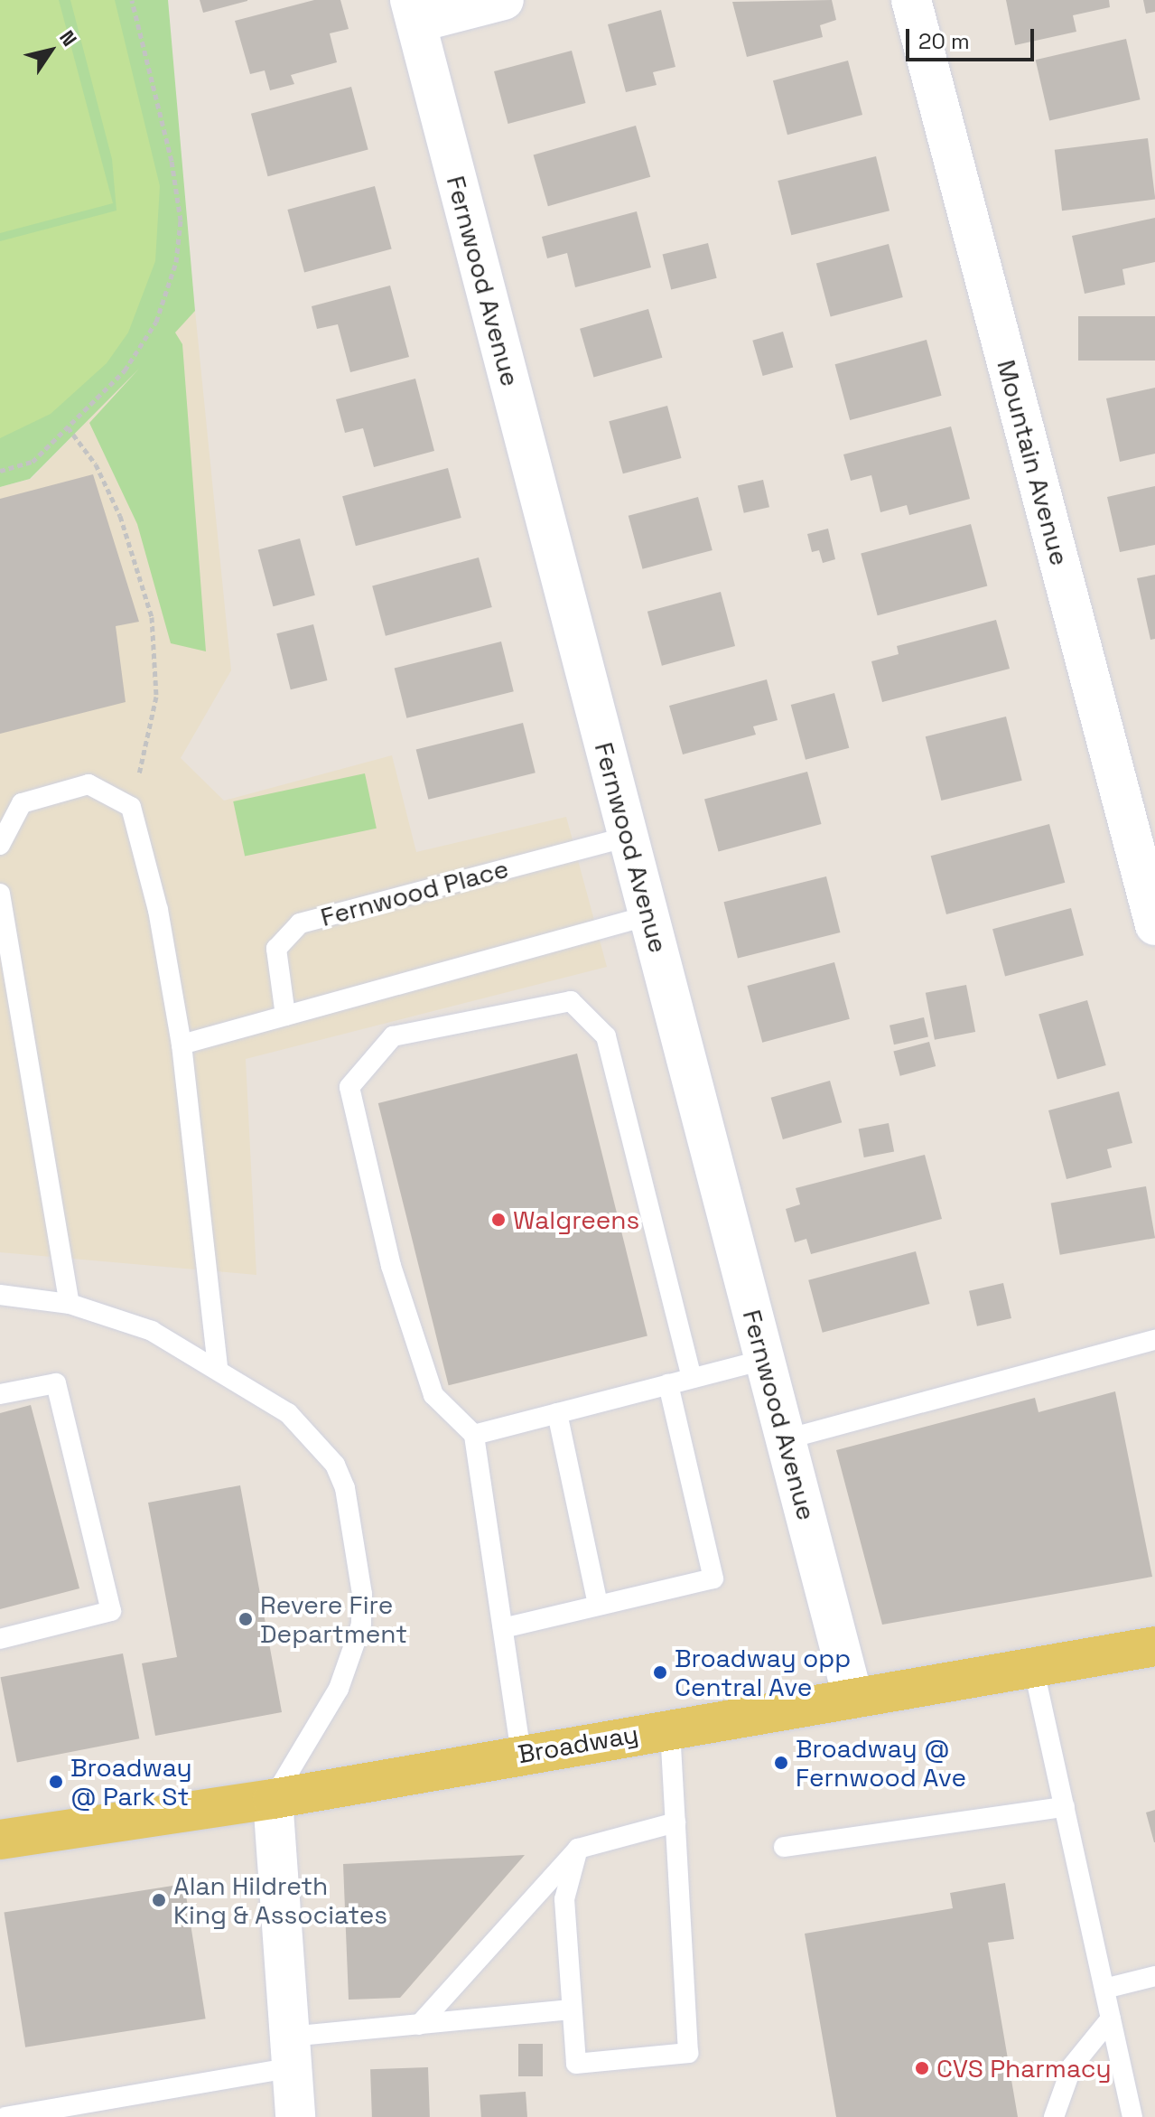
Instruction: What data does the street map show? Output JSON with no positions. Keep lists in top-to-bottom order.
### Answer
{
  "streets": {
    "main road": ["Broadway"],
    "street": ["Fernwood Avenue", "Mountain Avenue"],
    "lane": ["Fernwood Place"]
  },
  "crossings": [
    ["Fernwood Avenue", "Fernwood Place"],
    ["Fernwood Avenue", "Broadway"]
  ],
  "places": [
    "Walgreens",
    "Revere Fire Department",
    "Broadway opp Central Ave",
    "Broadway @ Fernwood Ave",
    "Broadway @ Park St",
    "Alan Hildreth King & Associates",
    "CVS Pharmacy"
  ],
  "scale_bar": "20 m",
  "north": "top right"
}
